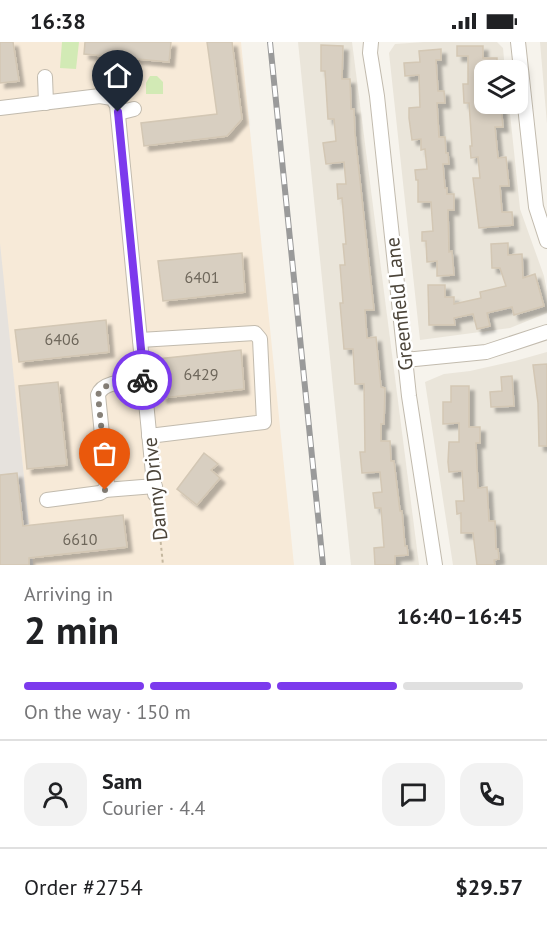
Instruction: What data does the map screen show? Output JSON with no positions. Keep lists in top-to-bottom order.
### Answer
{
  "streets": {
    "street": ["Greenfield Lane", "Danny Drive"]
  },
  "house_numbers": [
    "6401",
    "6406",
    "6429",
    "6610"
  ],
  "page": {
    "status": "16:38",
    "heading": ["2 min", "Arriving in", "16:40–16:45"],
    "panel": [
      "Sam",
      "Courier · 4.4",
      "Order #2754",
      "$29.57"
    ],
    "bar": "On the way · 150 m"
  }
}
